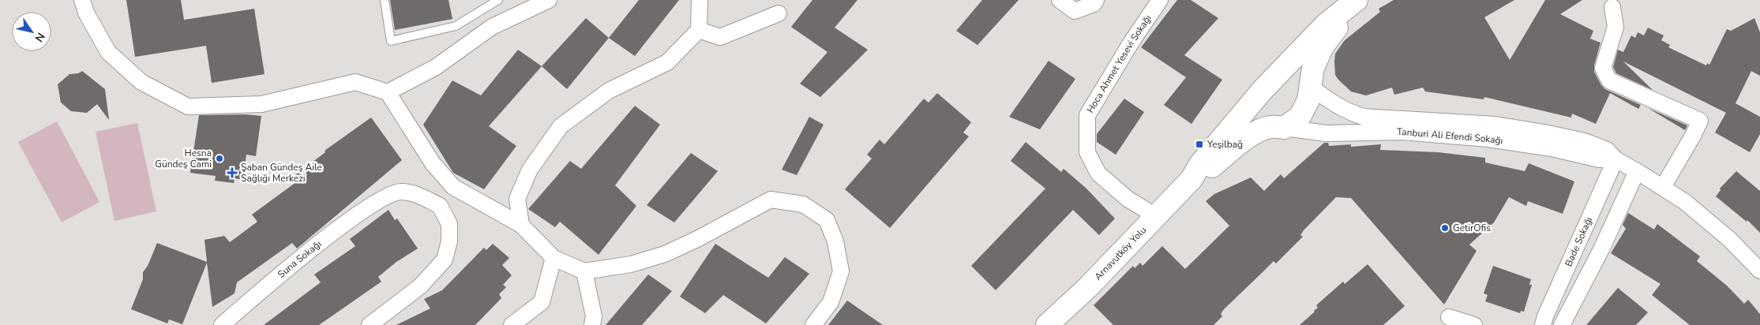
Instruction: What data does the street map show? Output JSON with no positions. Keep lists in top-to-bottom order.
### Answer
{
  "streets": {
    "main road": ["Arnavutköy Yolu"],
    "street": [
      "Hoca Ahmet Yesevi Sokağı",
      "Tanburi Ali Efendi Sokağı",
      "Bade Sokağı",
      "Suna Sokağı"
    ]
  },
  "crossings": [
    ["Hoca Ahmet Yesevi Sokağı", "Arnavutköy Yolu"],
    ["Tanburi Ali Efendi Sokağı", "Bade Sokağı"]
  ],
  "places": {
    "transit": ["Yeşilbağ"],
    "other": ["Hesna Gündeş Cami", "GetirOfis"],
    "health": ["Şaban Gündeş Aile Sağlığı Merkezi"]
  },
  "north": "bottom right"
}
